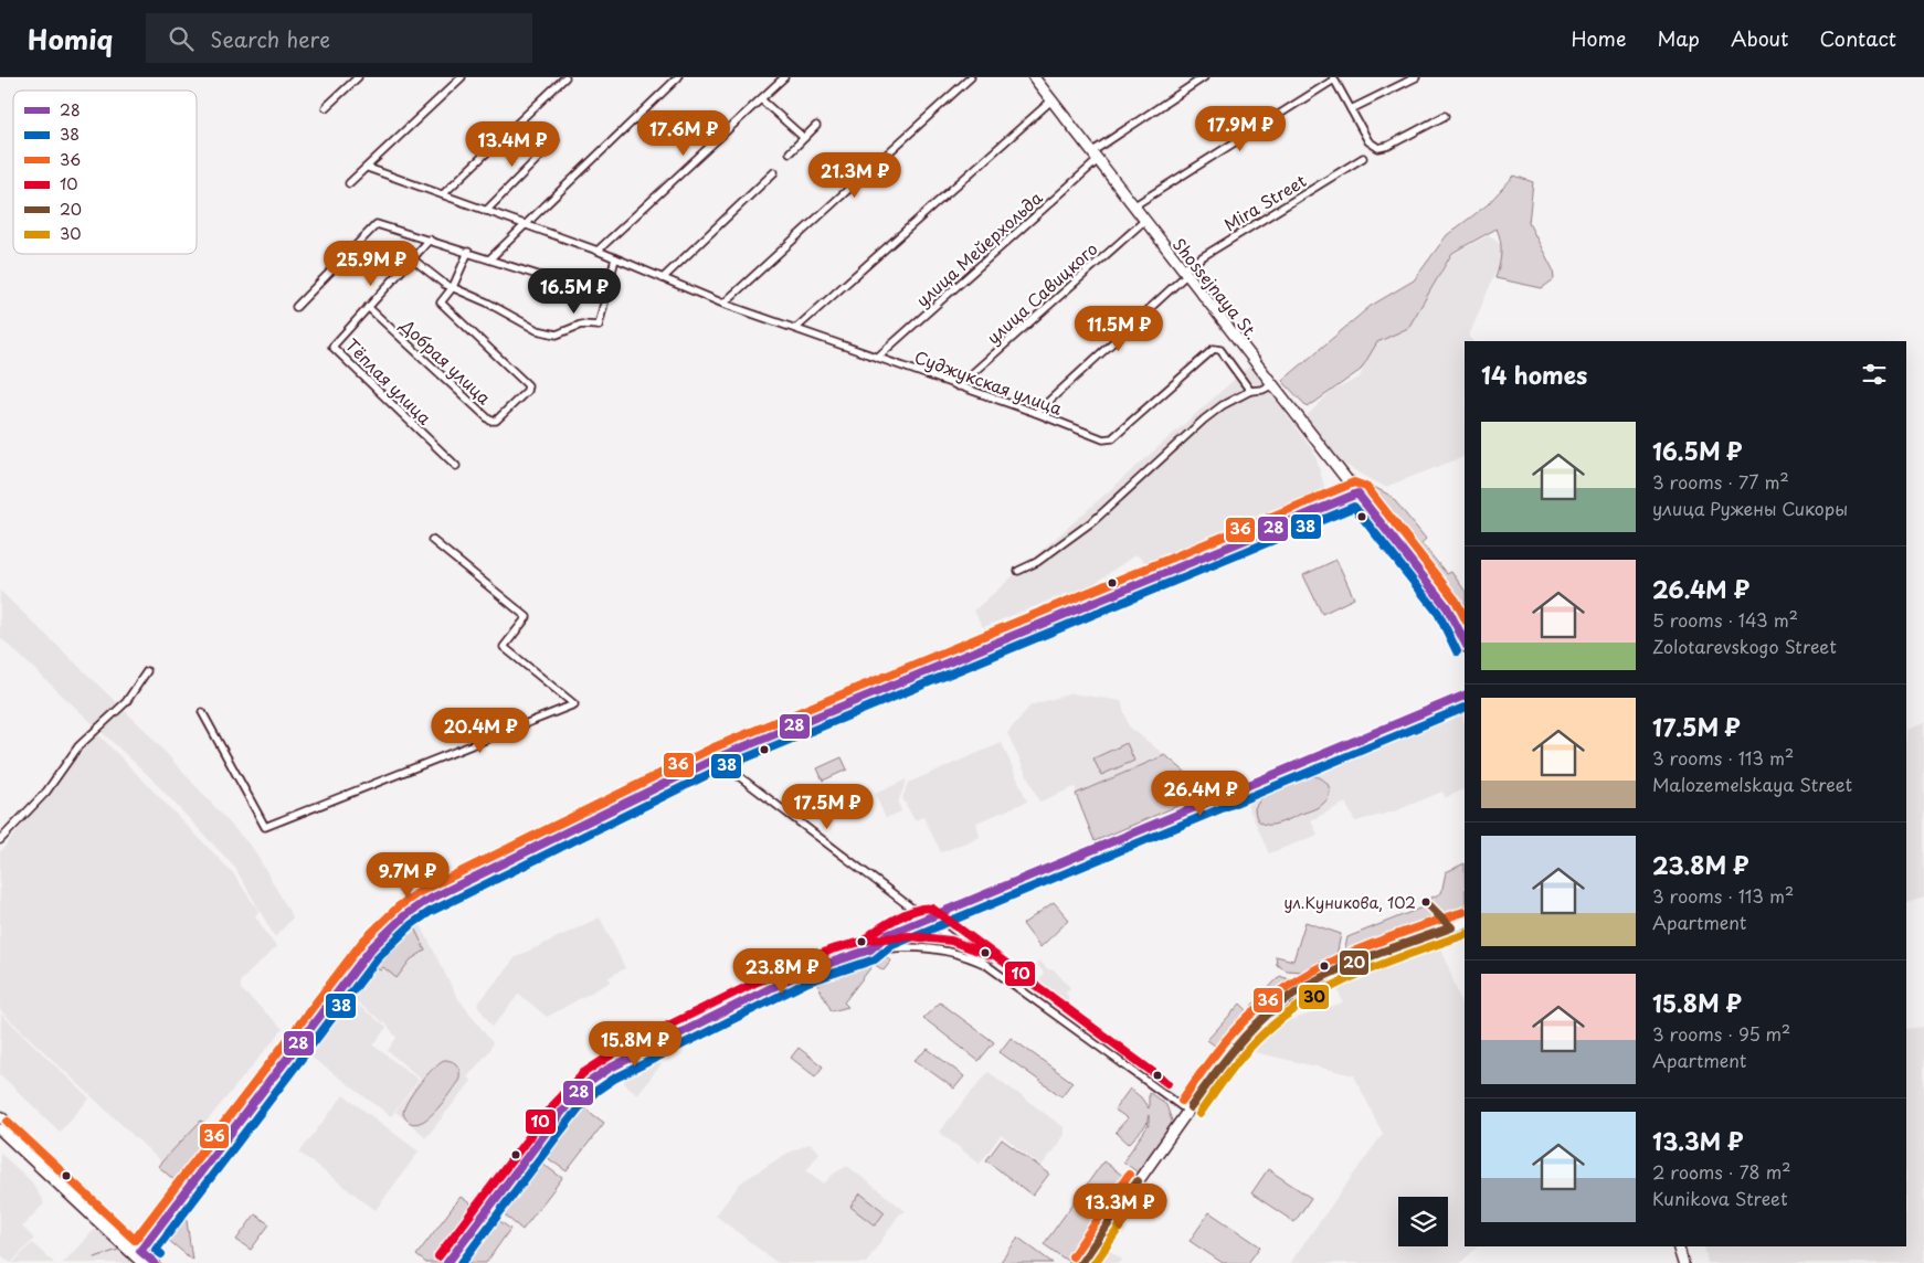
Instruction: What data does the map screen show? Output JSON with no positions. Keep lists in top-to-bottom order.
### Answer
{
  "streets": {
    "street": [
      "Mira Street",
      "улица Мейерхольда",
      "Shossejnaya St.",
      "улица Савицкого",
      "Добрая улица",
      "Тёплая улица",
      "Суджукская улица"
    ]
  },
  "crossings": [
    ["Mira Street", "Shossejnaya St."],
    ["Mira Street", "Суджукская улица"],
    ["улица Мейерхольда", "Shossejnaya St."],
    ["улица Мейерхольда", "Суджукская улица"],
    ["Shossejnaya St.", "улица Савицкого"],
    ["улица Савицкого", "Суджукская улица"],
    ["Добрая улица", "Тёплая улица"]
  ],
  "places": ["ул.Куникова, 102"],
  "lines": [
    "transit line 36",
    "transit line 28",
    "transit line 38",
    "transit line 20",
    "transit line 10",
    "transit line 30"
  ],
  "legend": [
    "28",
    "38",
    "36",
    "10",
    "20",
    "30"
  ],
  "page": {
    "header": "Homiq",
    "search": "Search here",
    "nav": [
      "Home",
      "Map",
      "About",
      "Contact"
    ],
    "price": [
      "17.9M ₽",
      "17.6M ₽",
      "13.4M ₽",
      "21.3M ₽",
      "25.9M ₽",
      "16.5M ₽",
      "11.5M ₽",
      "20.4M ₽",
      "26.4M ₽",
      "17.5M ₽",
      "9.7M ₽",
      "23.8M ₽",
      "15.8M ₽",
      "13.3M ₽"
    ],
    "heading": "14 homes",
    "list": [
      {
        "name": "16.5M ₽",
        "note": "3 rooms · 77 m² · улица Ружены Сикоры"
      },
      {
        "name": "26.4M ₽",
        "note": "5 rooms · 143 m² · Zolotarevskogo Street"
      },
      {
        "name": "17.5M ₽",
        "note": "3 rooms · 113 m² · Malozemelskaya Street"
      },
      {
        "name": "23.8M ₽",
        "note": "3 rooms · 113 m² · Apartment"
      },
      {
        "name": "15.8M ₽",
        "note": "3 rooms · 95 m² · Apartment"
      },
      {
        "name": "13.3M ₽",
        "note": "2 rooms · 78 m² · Kunikova Street"
      }
    ]
  }
}
